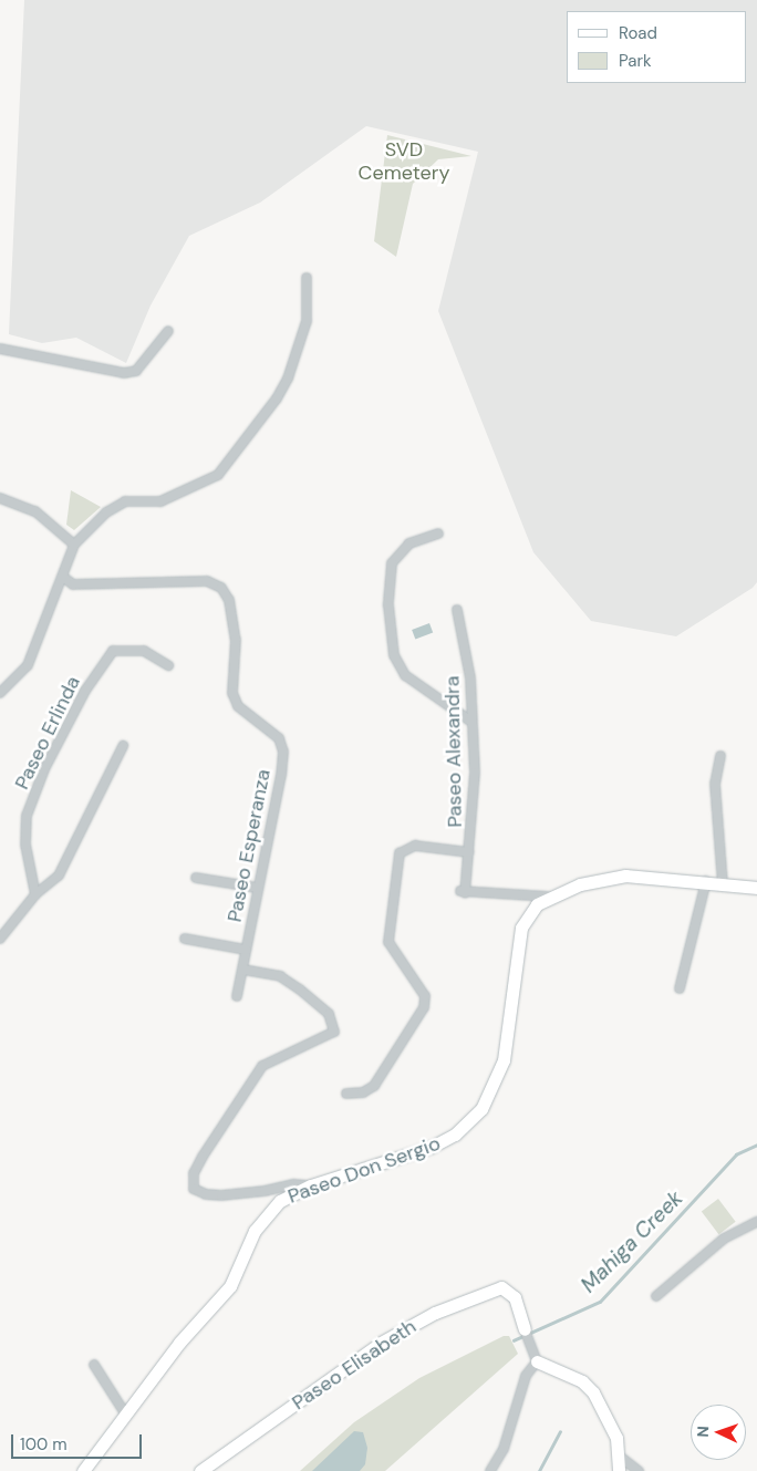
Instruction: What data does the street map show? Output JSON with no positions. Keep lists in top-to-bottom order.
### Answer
{
  "streets": {
    "street": [
      "Paseo Erlinda",
      "Paseo Alexandra",
      "Paseo Esperanza",
      "Paseo Don Sergio",
      "Paseo Elisabeth"
    ]
  },
  "crossings": [
    ["Paseo Alexandra", "Paseo Don Sergio"]
  ],
  "water": ["Mahiga Creek"],
  "parks": ["SVD Cemetery"],
  "legend": ["Road", "Park"],
  "scale_bar": "100 m",
  "north": "left"
}
